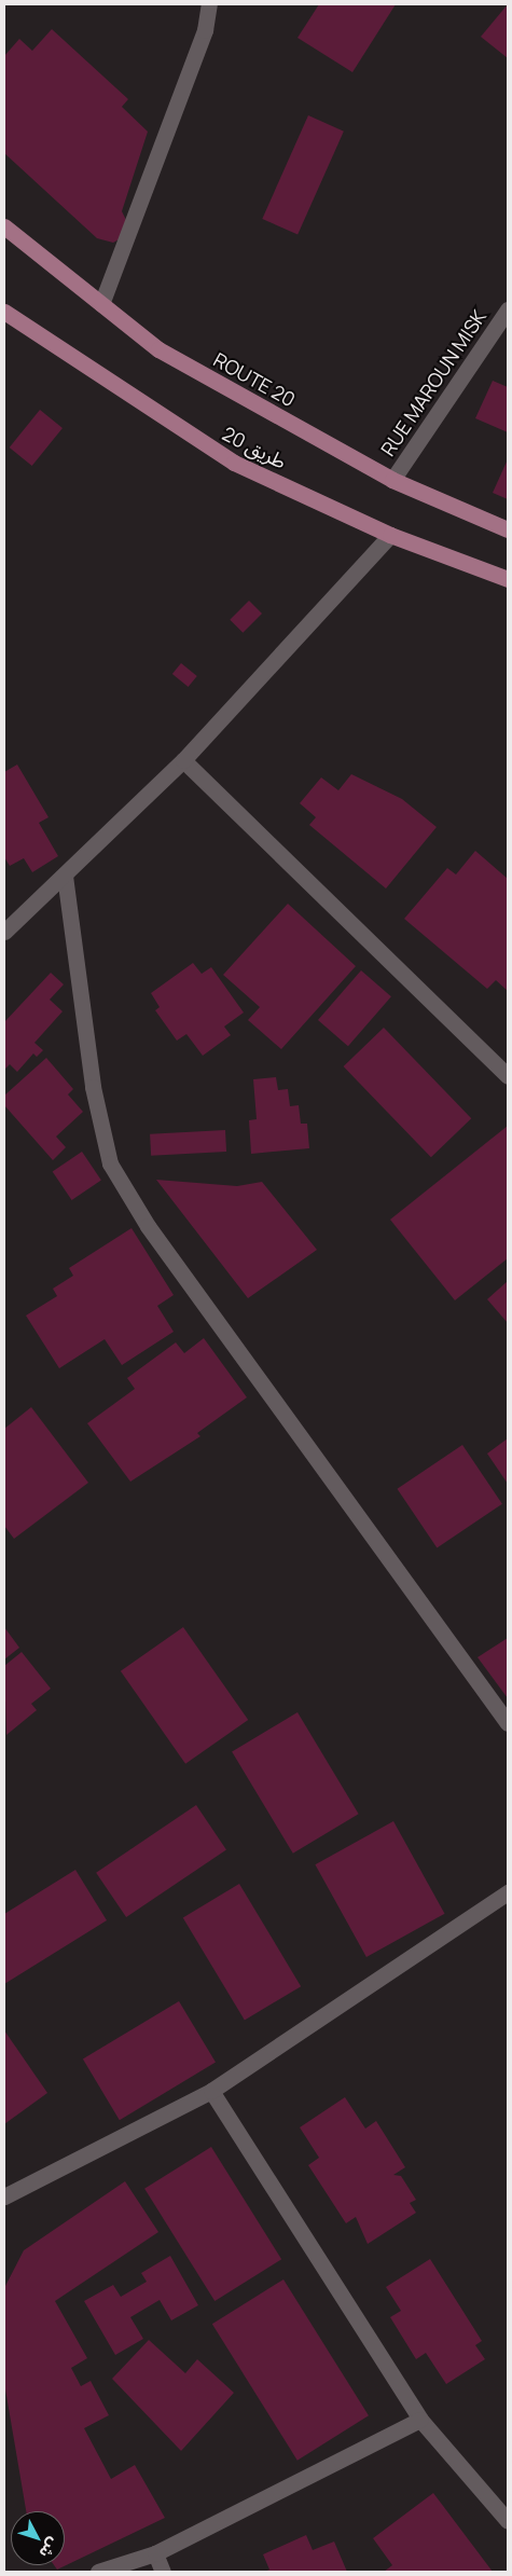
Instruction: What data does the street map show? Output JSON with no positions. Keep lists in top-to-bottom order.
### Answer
{
  "streets": {
    "main road": ["ROUTE 20", "طريق 20"],
    "street": ["RUE MAROUN MISK"]
  },
  "crossings": [
    ["ROUTE 20", "RUE MAROUN MISK"]
  ],
  "north": "bottom right"
}
